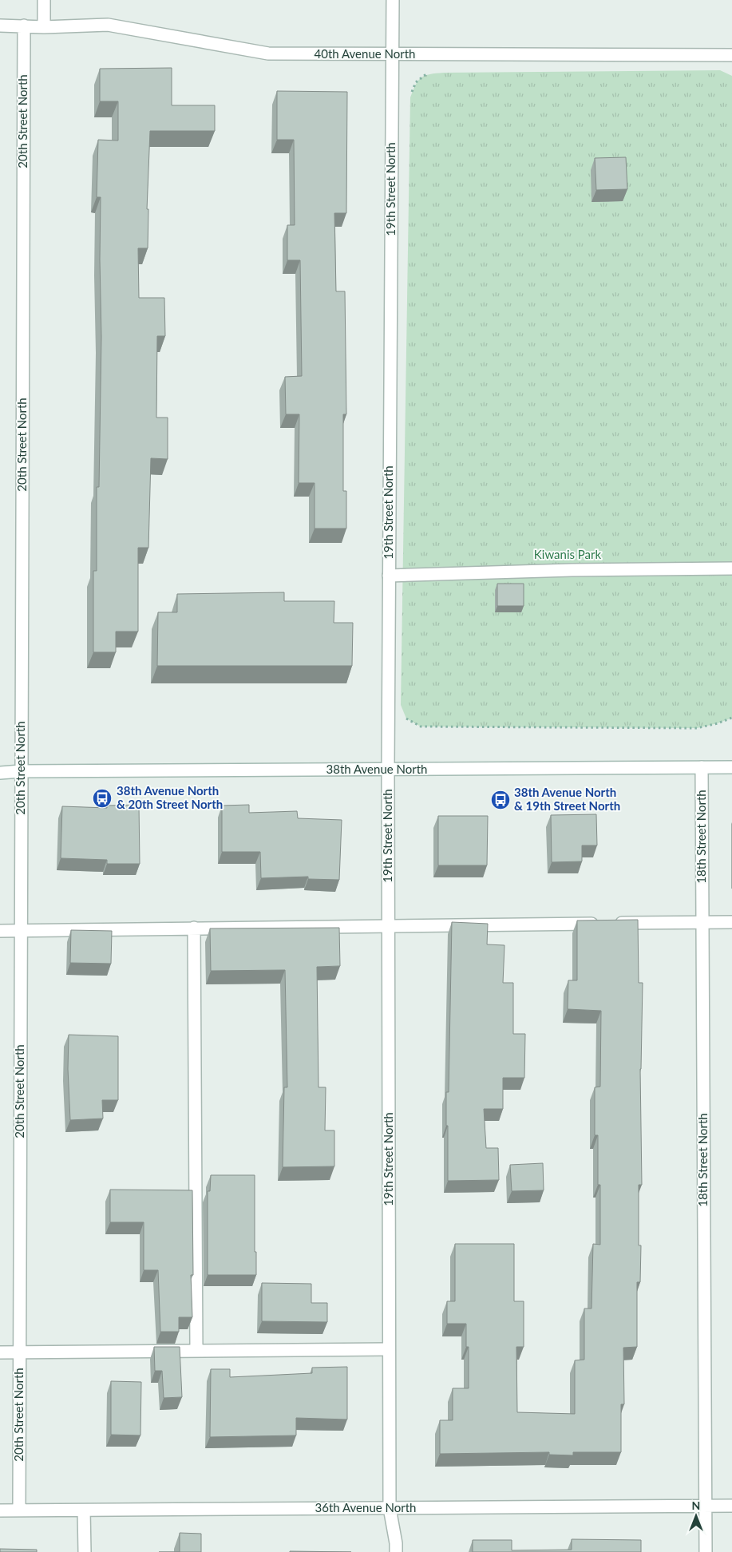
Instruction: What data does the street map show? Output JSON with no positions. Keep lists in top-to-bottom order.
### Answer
{
  "streets": {
    "street": [
      "40th Avenue North",
      "20th Street North",
      "19th Street North",
      "38th Avenue North",
      "18th Street North",
      "36th Avenue North"
    ]
  },
  "crossings": [
    ["40th Avenue North", "20th Street North"],
    ["40th Avenue North", "19th Street North"],
    ["20th Street North", "38th Avenue North"],
    ["20th Street North", "36th Avenue North"],
    ["19th Street North", "38th Avenue North"],
    ["19th Street North", "36th Avenue North"],
    ["38th Avenue North", "18th Street North"],
    ["18th Street North", "36th Avenue North"]
  ],
  "parks": ["Kiwanis Park"],
  "places": {
    "bus stop": ["38th Avenue North & 20th Street North", "38th Avenue North & 19th Street North"]
  },
  "north": "top"
}
